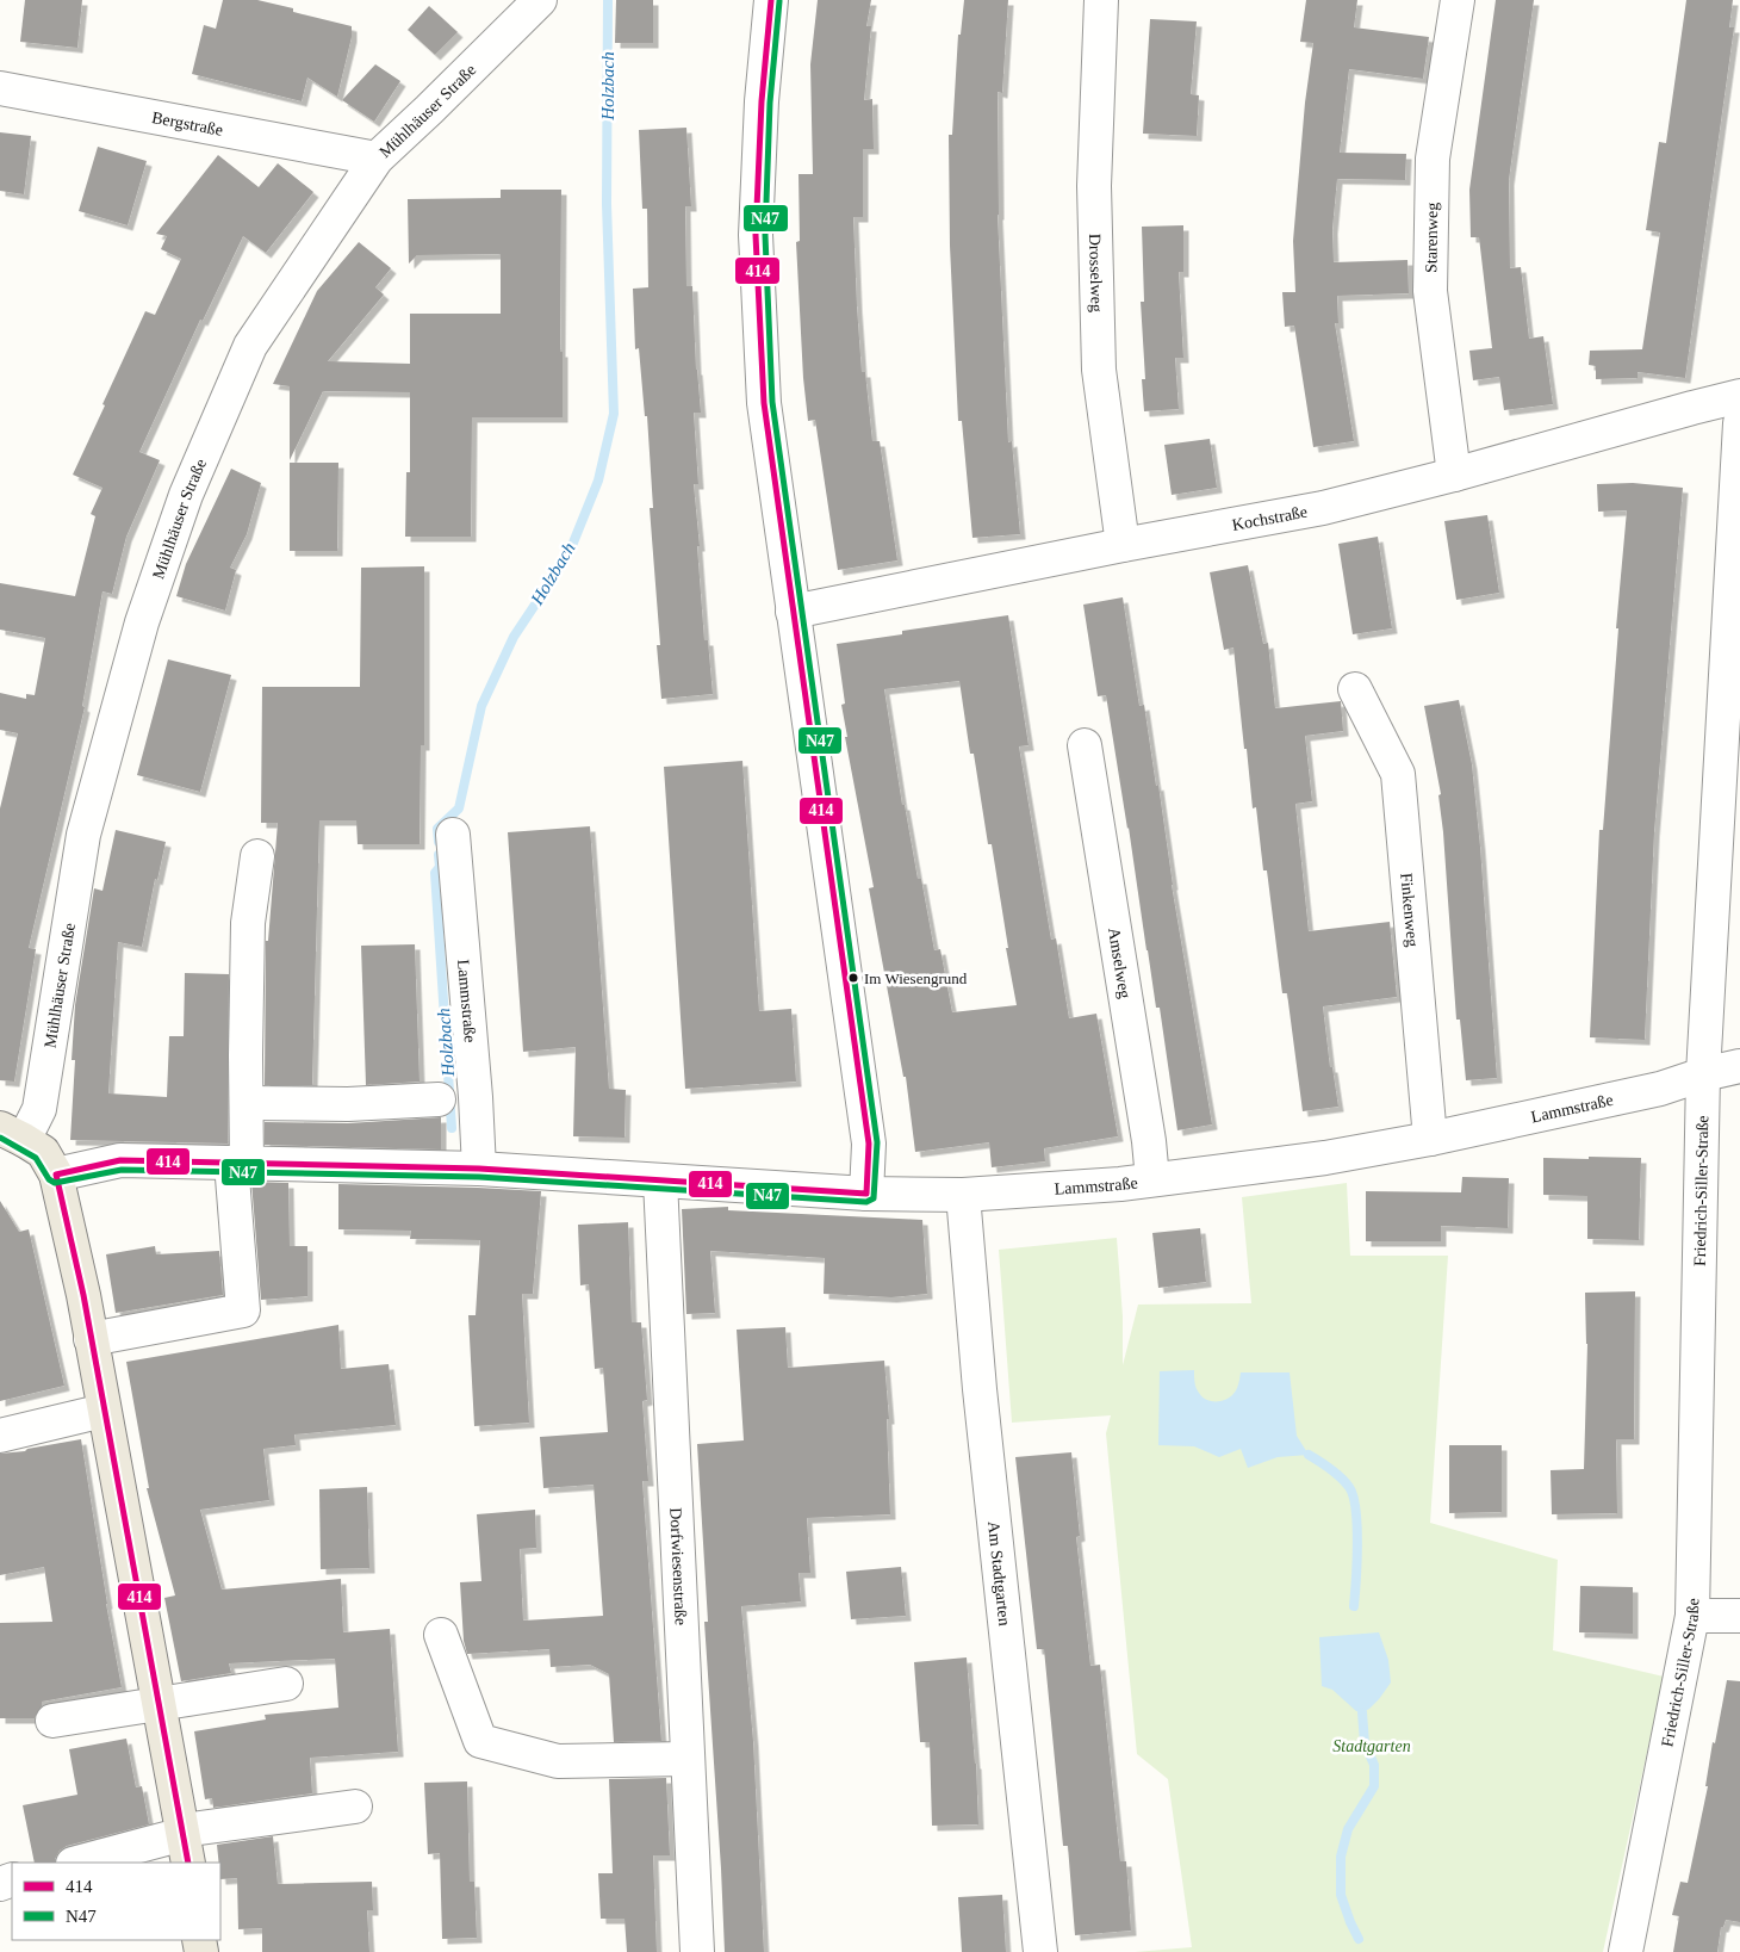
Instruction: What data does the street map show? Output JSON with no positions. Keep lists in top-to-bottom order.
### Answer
{
  "streets": {
    "street": [
      "Mühlhäuser Straße",
      "Bergstraße",
      "Starenweg",
      "Drosselweg",
      "Kochstraße",
      "Finkenweg",
      "Amselweg",
      "Lammstraße",
      "Friedrich-Siller-Straße",
      "Dorfwiesenstraße",
      "Am Stadtgarten"
    ]
  },
  "crossings": [
    ["Mühlhäuser Straße", "Bergstraße"],
    ["Starenweg", "Kochstraße"],
    ["Drosselweg", "Kochstraße"],
    ["Finkenweg", "Lammstraße"],
    ["Amselweg", "Lammstraße"],
    ["Lammstraße", "Friedrich-Siller-Straße"],
    ["Lammstraße", "Dorfwiesenstraße"],
    ["Lammstraße", "Am Stadtgarten"]
  ],
  "water": ["Holzbach"],
  "parks": ["Stadtgarten"],
  "places": ["Im Wiesengrund"],
  "lines": ["transit line 414", "transit line N47"],
  "legend": ["414", "N47"]
}
